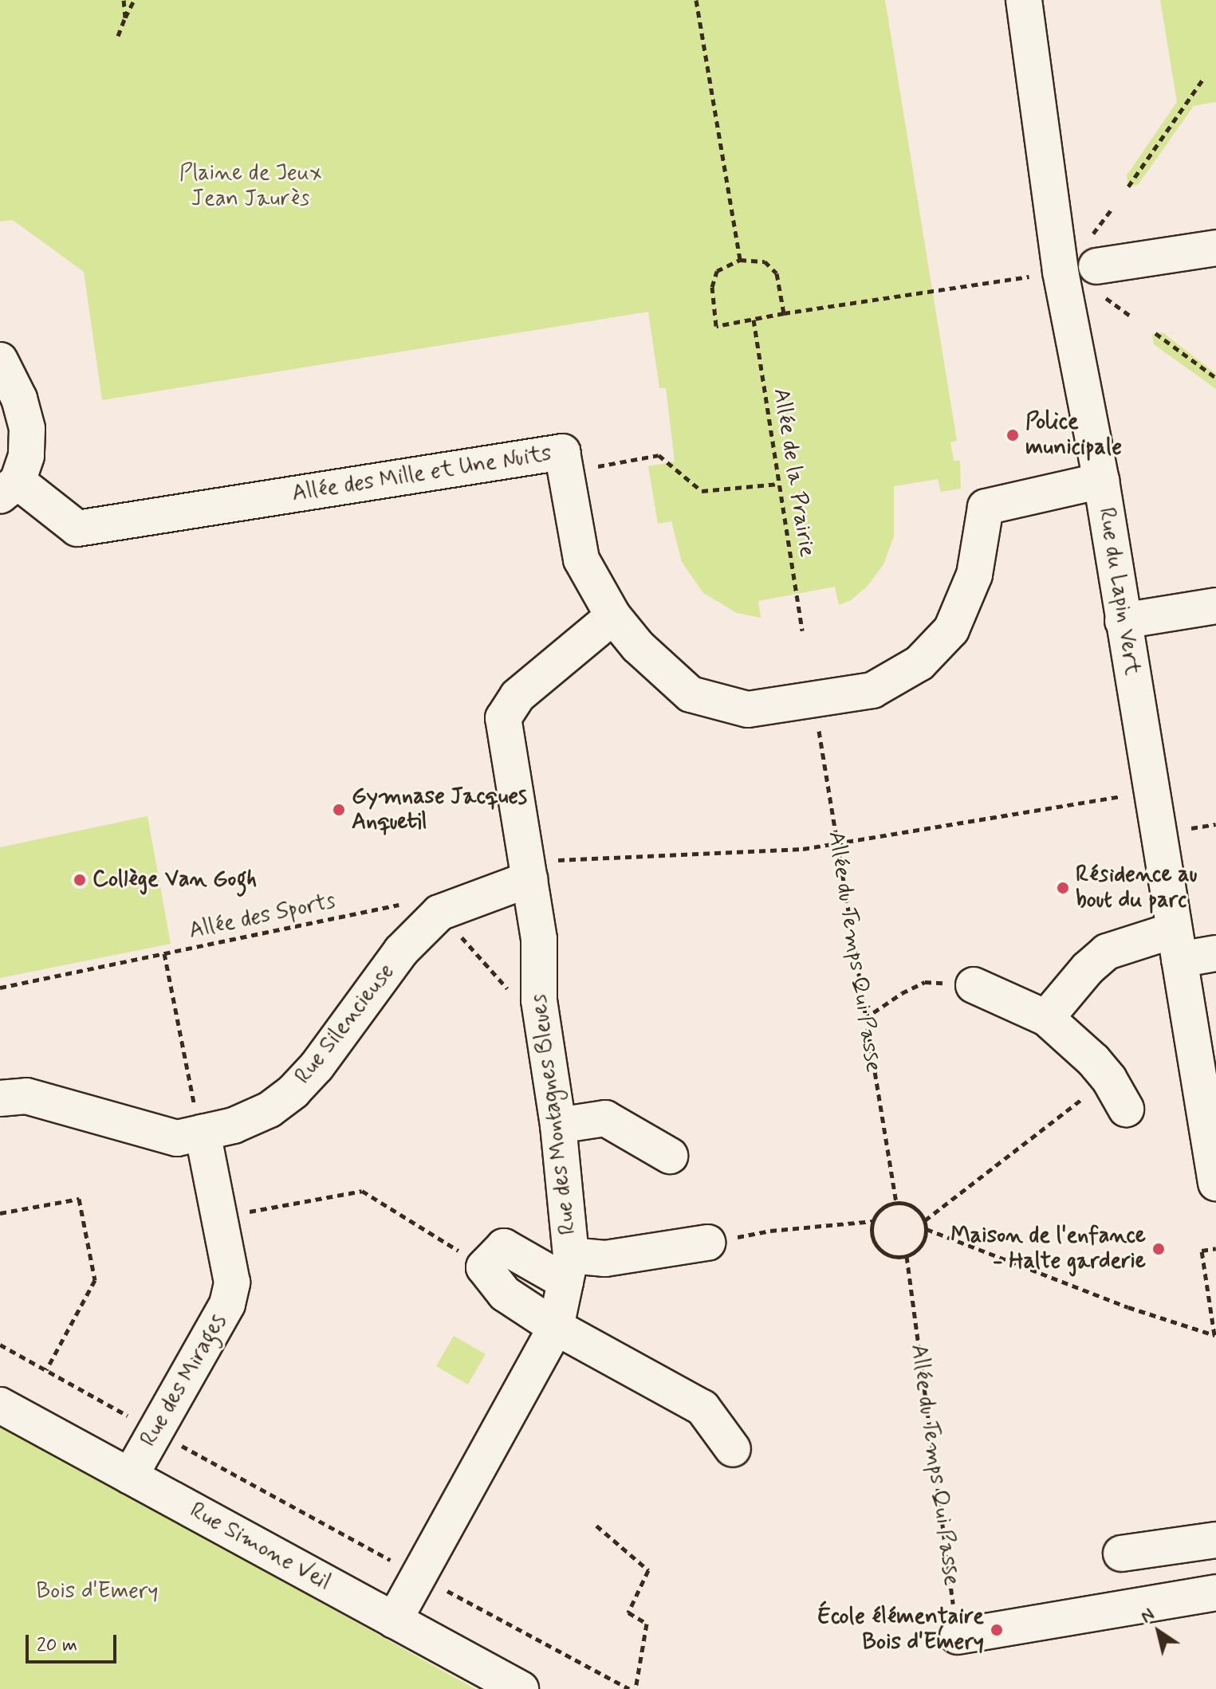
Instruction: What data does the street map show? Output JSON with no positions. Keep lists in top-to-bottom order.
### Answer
{
  "streets": {
    "street": [
      "Allée des Mille et Une Nuits",
      "Rue du Lapin Vert",
      "Rue Silencieuse",
      "Rue des Montagnes Bleues",
      "Rue des Mirages",
      "Rue Simone Veil"
    ],
    "path": ["Allée de la Prairie", "Allée des Sports", "Allée du Temps Qui Passe"]
  },
  "crossings": [
    ["Allée des Mille et Une Nuits", "Rue du Lapin Vert"],
    ["Allée des Mille et Une Nuits", "Allée du Temps Qui Passe"],
    ["Allée des Mille et Une Nuits", "Rue des Montagnes Bleues"],
    ["Allée des Sports", "Rue Silencieuse"],
    ["Rue Silencieuse", "Rue des Montagnes Bleues"],
    ["Rue Silencieuse", "Rue des Mirages"],
    ["Rue des Montagnes Bleues", "Rue Simone Veil"],
    ["Rue des Mirages", "Rue Simone Veil"]
  ],
  "parks": ["Plaine de Jeux Jean Jaurès", "Bois d'Emery"],
  "places": [
    "Police municipale",
    "Gymnase Jacques Anquetil",
    "Collège Van Gogh",
    "Résidence au bout du parc",
    "Maison de l'enfance - Halte garderie",
    "École élémentaire Bois d'Emery"
  ],
  "scale_bar": "20 m",
  "north": "top left"
}
